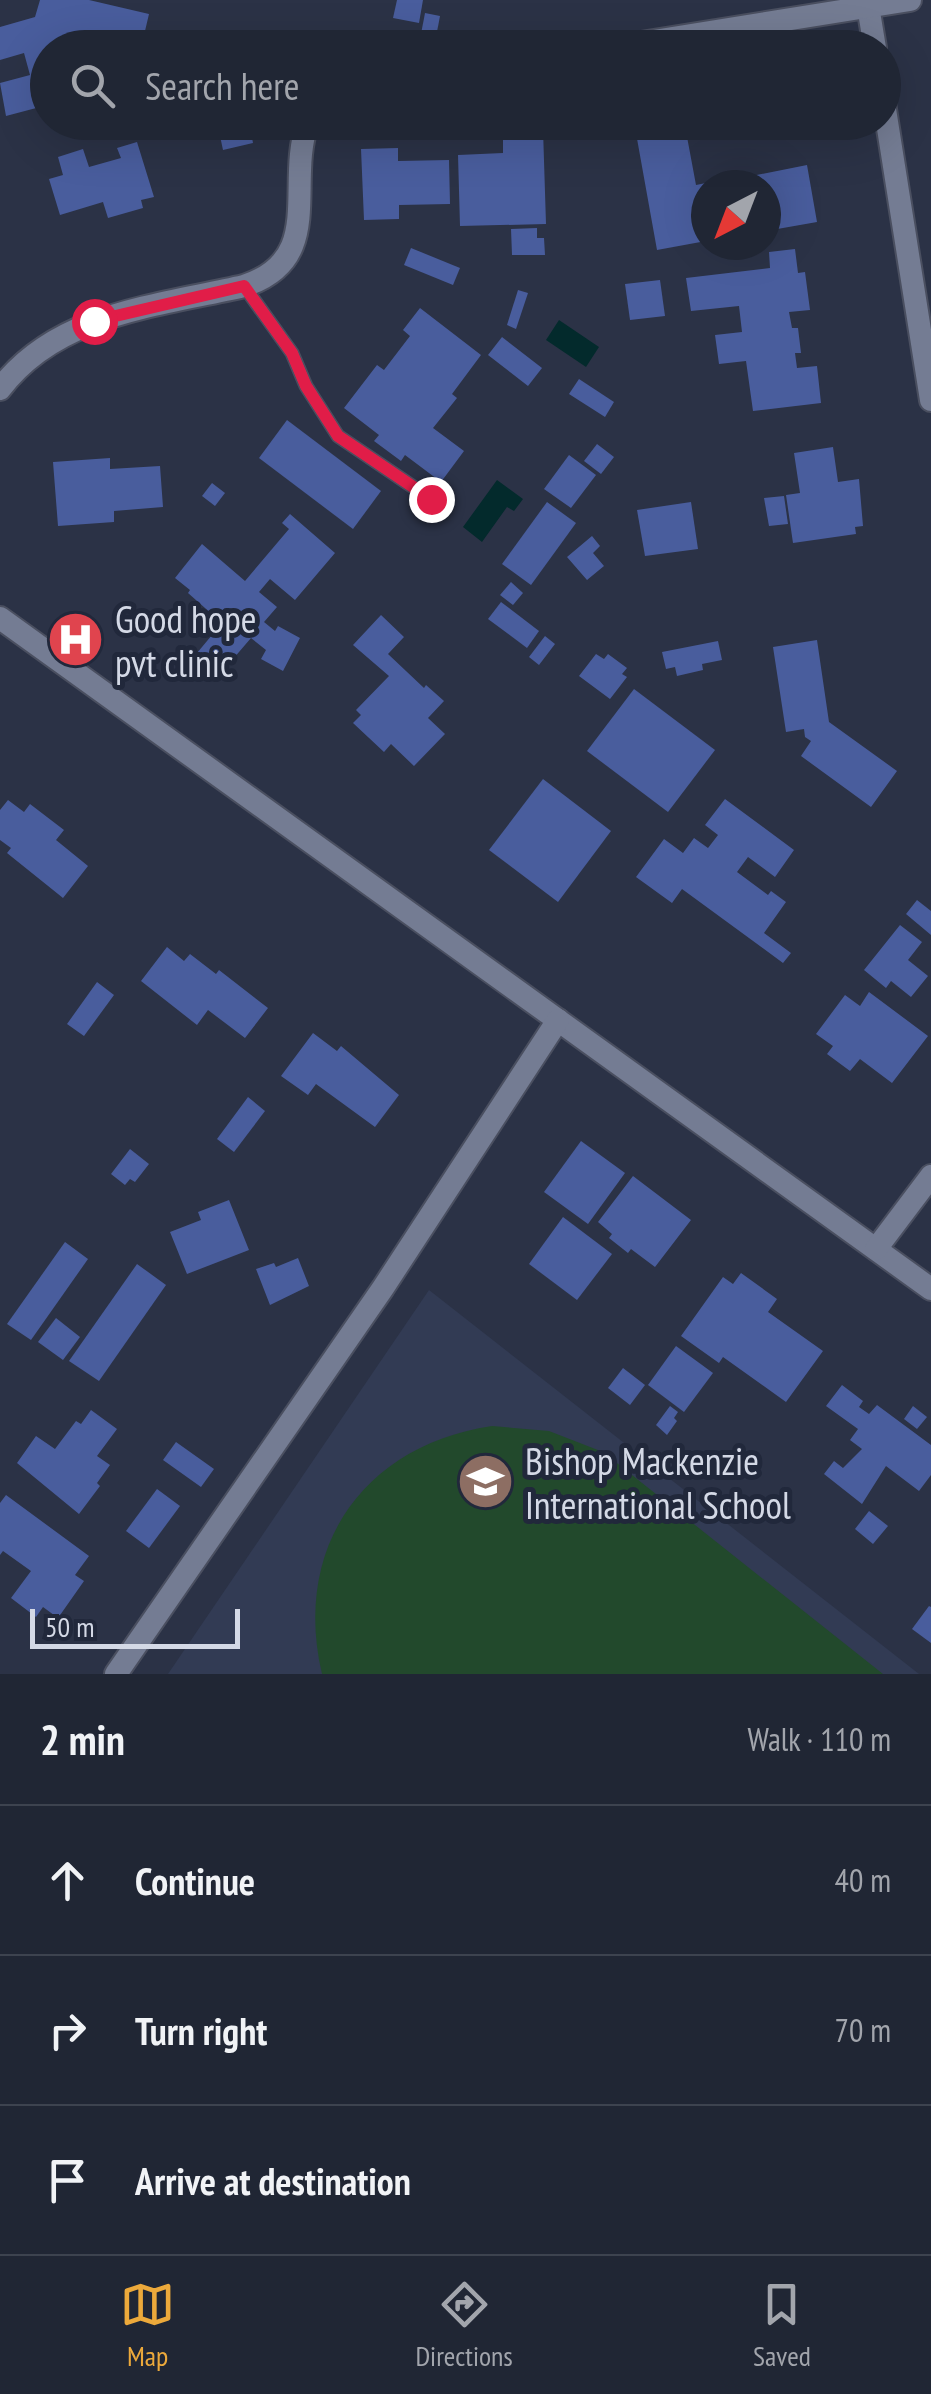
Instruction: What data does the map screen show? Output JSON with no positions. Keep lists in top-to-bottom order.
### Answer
{
  "places": {
    "hospital": ["Good hope pvt clinic"],
    "school or university": ["Bishop Mackenzie International School"]
  },
  "scale_bar": "50 m",
  "north": "bottom left",
  "page": {
    "search": "Search here",
    "scale": "50 m",
    "heading": ["2 min", "Walk · 110 m"],
    "list": [
      ["Continue", "40 m"],
      ["Turn right", "70 m"],
      "Arrive at destination"
    ],
    "nav": ["Map", "Directions", "Saved"]
  }
}
